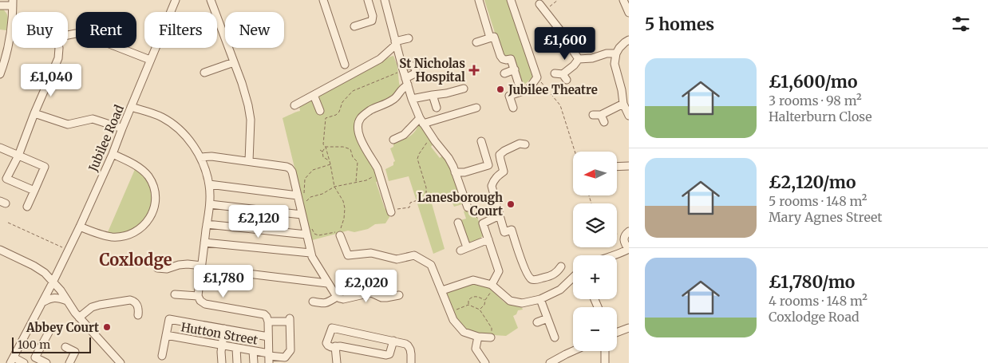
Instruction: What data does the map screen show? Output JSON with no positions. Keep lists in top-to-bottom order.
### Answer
{
  "streets": {
    "street": ["Jubilee Road", "Hutton Street"]
  },
  "districts": ["Coxlodge"],
  "places": {
    "health": ["St Nicholas Hospital"],
    "other": ["Jubilee Theatre", "Lanesborough Court", "Abbey Court"]
  },
  "scale_bar": "100 m",
  "north": "left",
  "page": {
    "heading": "5 homes",
    "chip": [
      "Buy",
      "Rent",
      "Filters",
      "New"
    ],
    "price": [
      "£1,600",
      "£1,040",
      "£2,120",
      "£1,780",
      "£2,020"
    ],
    "list": [
      {
        "name": "£1,600/mo",
        "note": "3 rooms · 98 m² · Halterburn Close"
      },
      {
        "name": "£2,120/mo",
        "note": "5 rooms · 148 m² · Mary Agnes Street"
      },
      {
        "name": "£1,780/mo",
        "note": "4 rooms · 148 m² · Coxlodge Road"
      }
    ],
    "map_buttons": ["+", "−"],
    "scale": "100 m"
  }
}
